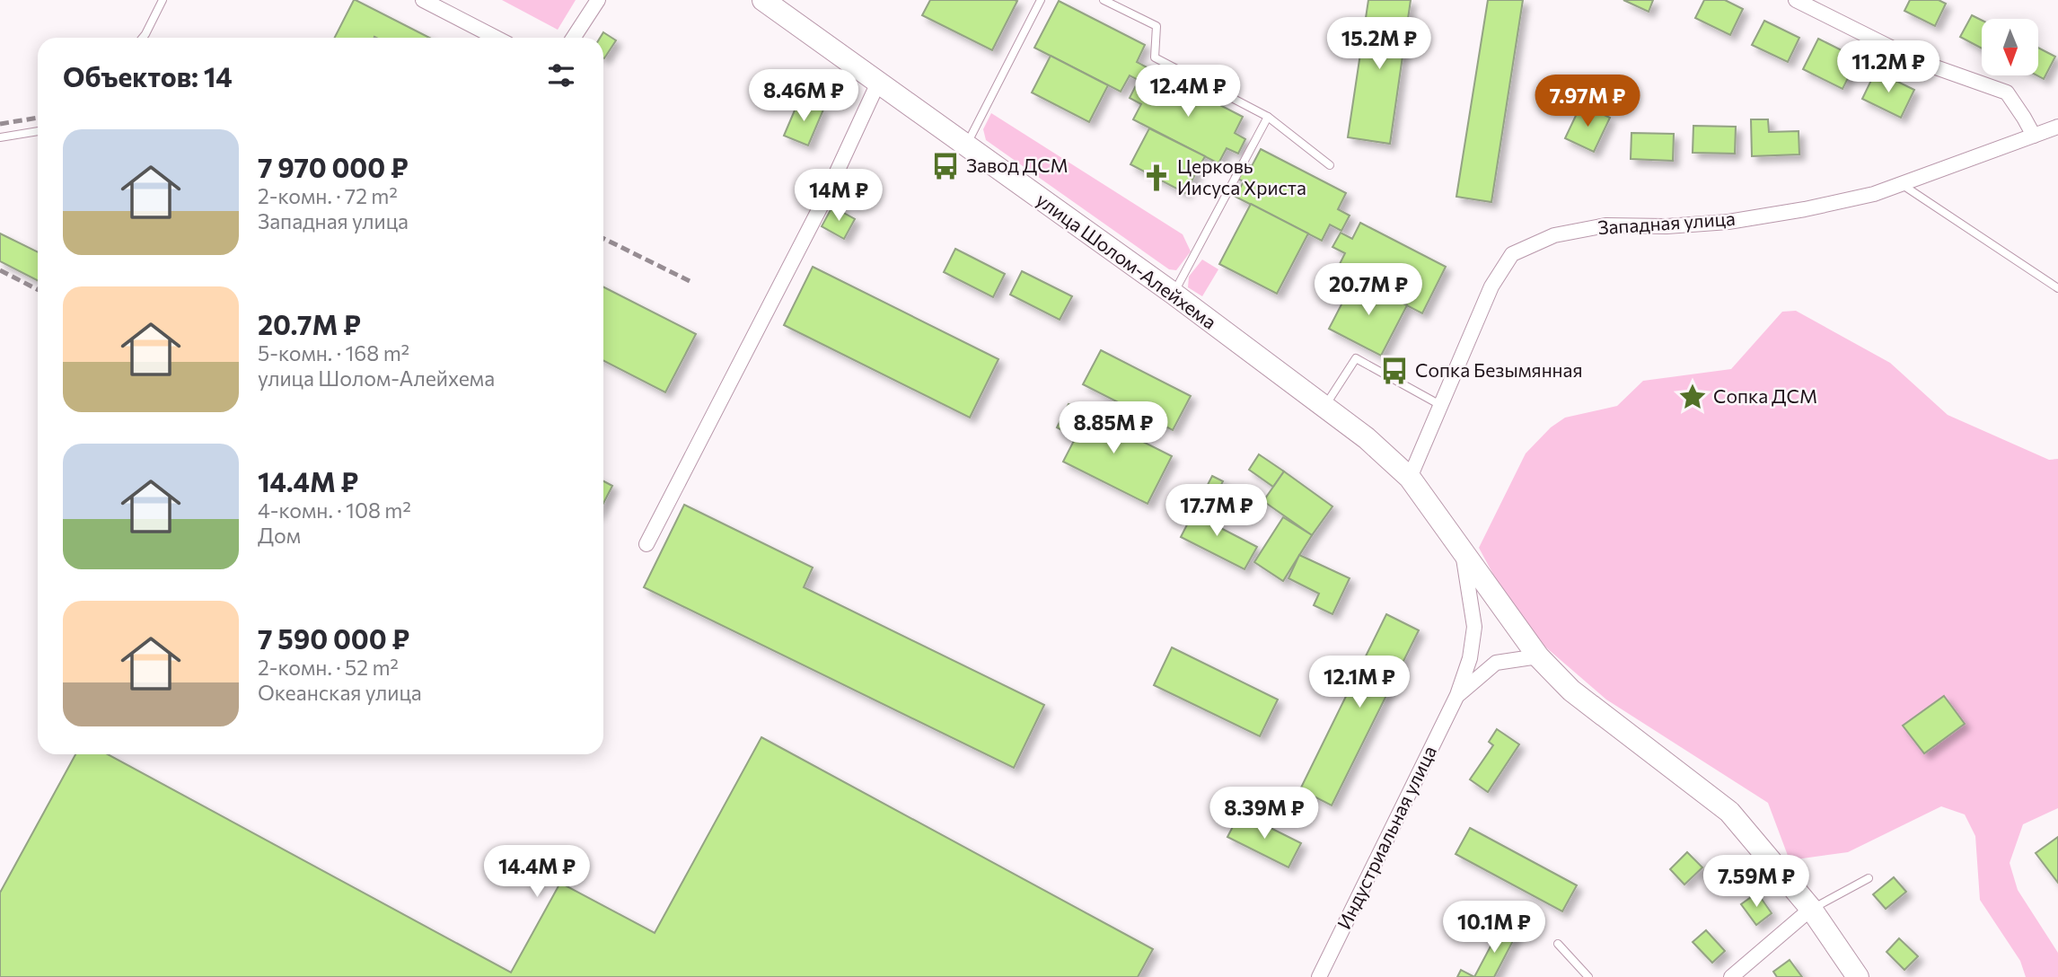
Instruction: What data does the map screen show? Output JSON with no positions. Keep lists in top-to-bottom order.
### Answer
{
  "streets": {
    "main road": ["улица Шолом-Алейхема"],
    "street": ["Западная улица", "Индустриальная улица"]
  },
  "crossings": [
    ["Западная улица", "улица Шолом-Алейхема"],
    ["улица Шолом-Алейхема", "Индустриальная улица"]
  ],
  "places": {
    "bus stop": ["Завод ДСМ", "Сопка Безымянная"],
    "church": ["Церковь Иисуса Христа"],
    "place": ["Сопка ДСМ"]
  },
  "north": "bottom",
  "page": {
    "price": [
      "15.2M ₽",
      "11.2M ₽",
      "12.4M ₽",
      "8.46M ₽",
      "7.97M ₽",
      "14M ₽",
      "20.7M ₽",
      "8.85M ₽",
      "17.7M ₽",
      "12.1M ₽",
      "8.39M ₽",
      "14.4M ₽",
      "7.59M ₽",
      "10.1M ₽"
    ],
    "heading": "Объектов: 14",
    "list": [
      {
        "name": "7 970 000 ₽",
        "note": "2-комн. · 72 m² · Западная улица"
      },
      {
        "name": "20.7M ₽",
        "note": "5-комн. · 168 m² · улица Шолом-Алейхема"
      },
      {
        "name": "14.4M ₽",
        "note": "4-комн. · 108 m² · Дом"
      },
      {
        "name": "7 590 000 ₽",
        "note": "2-комн. · 52 m² · Океанская улица"
      }
    ]
  }
}
